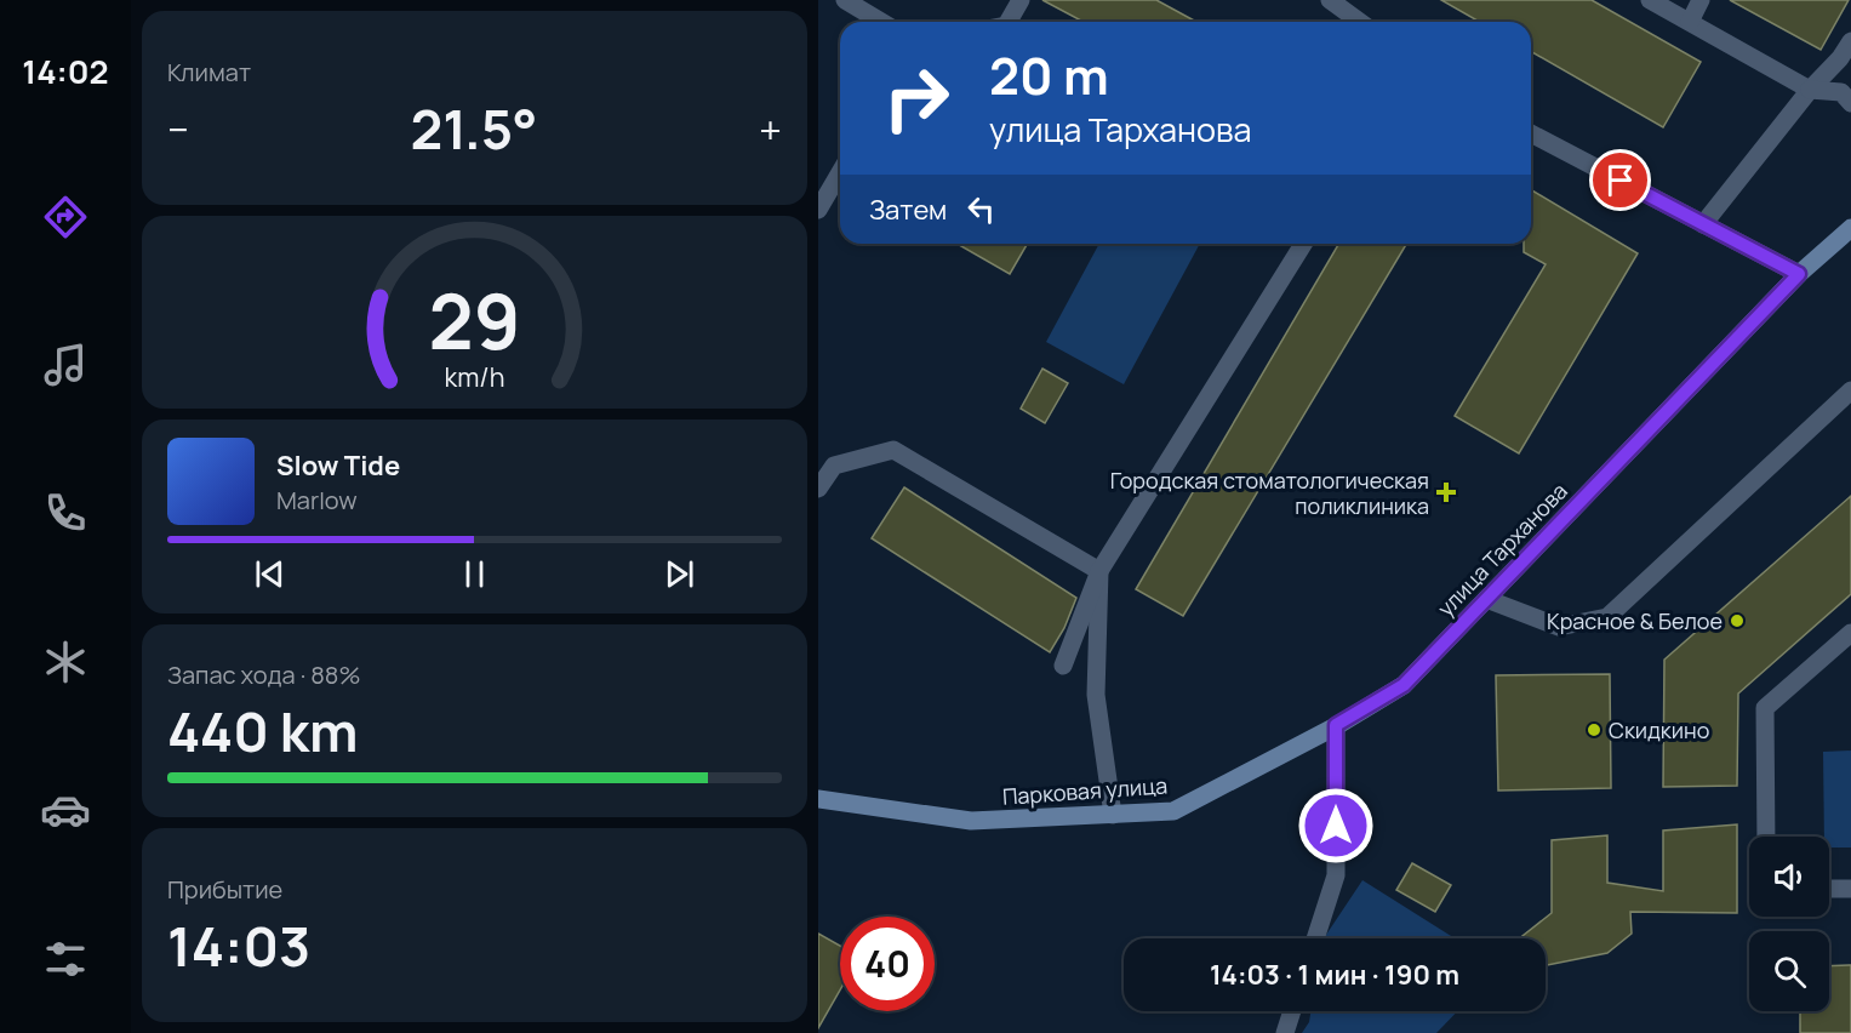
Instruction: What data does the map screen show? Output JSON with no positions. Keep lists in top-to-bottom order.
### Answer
{
  "streets": {
    "main road": ["улица Тарханова", "Парковая улица"]
  },
  "crossings": [
    ["улица Тарханова", "Парковая улица"]
  ],
  "places": {
    "health": ["Городская стоматологическая поликлиника"],
    "other": ["Красное & Белое", "Скидкино"]
  },
  "page": {
    "tabs": "14:02",
    "tile": [
      "Климат",
      ["Запас хода · 88%", "440 km"],
      ["Прибытие", "14:03"]
    ],
    "turn": ["20 m", "улица Тарханова"],
    "heat": ["−", "21.5°", "+"],
    "then": "Затем",
    "song": ["Slow Tide", "Marlow"],
    "limit": "40",
    "trip": "14:03 · 1 мин · 190 m",
    "gauge": ["29", "km/h"]
  }
}
